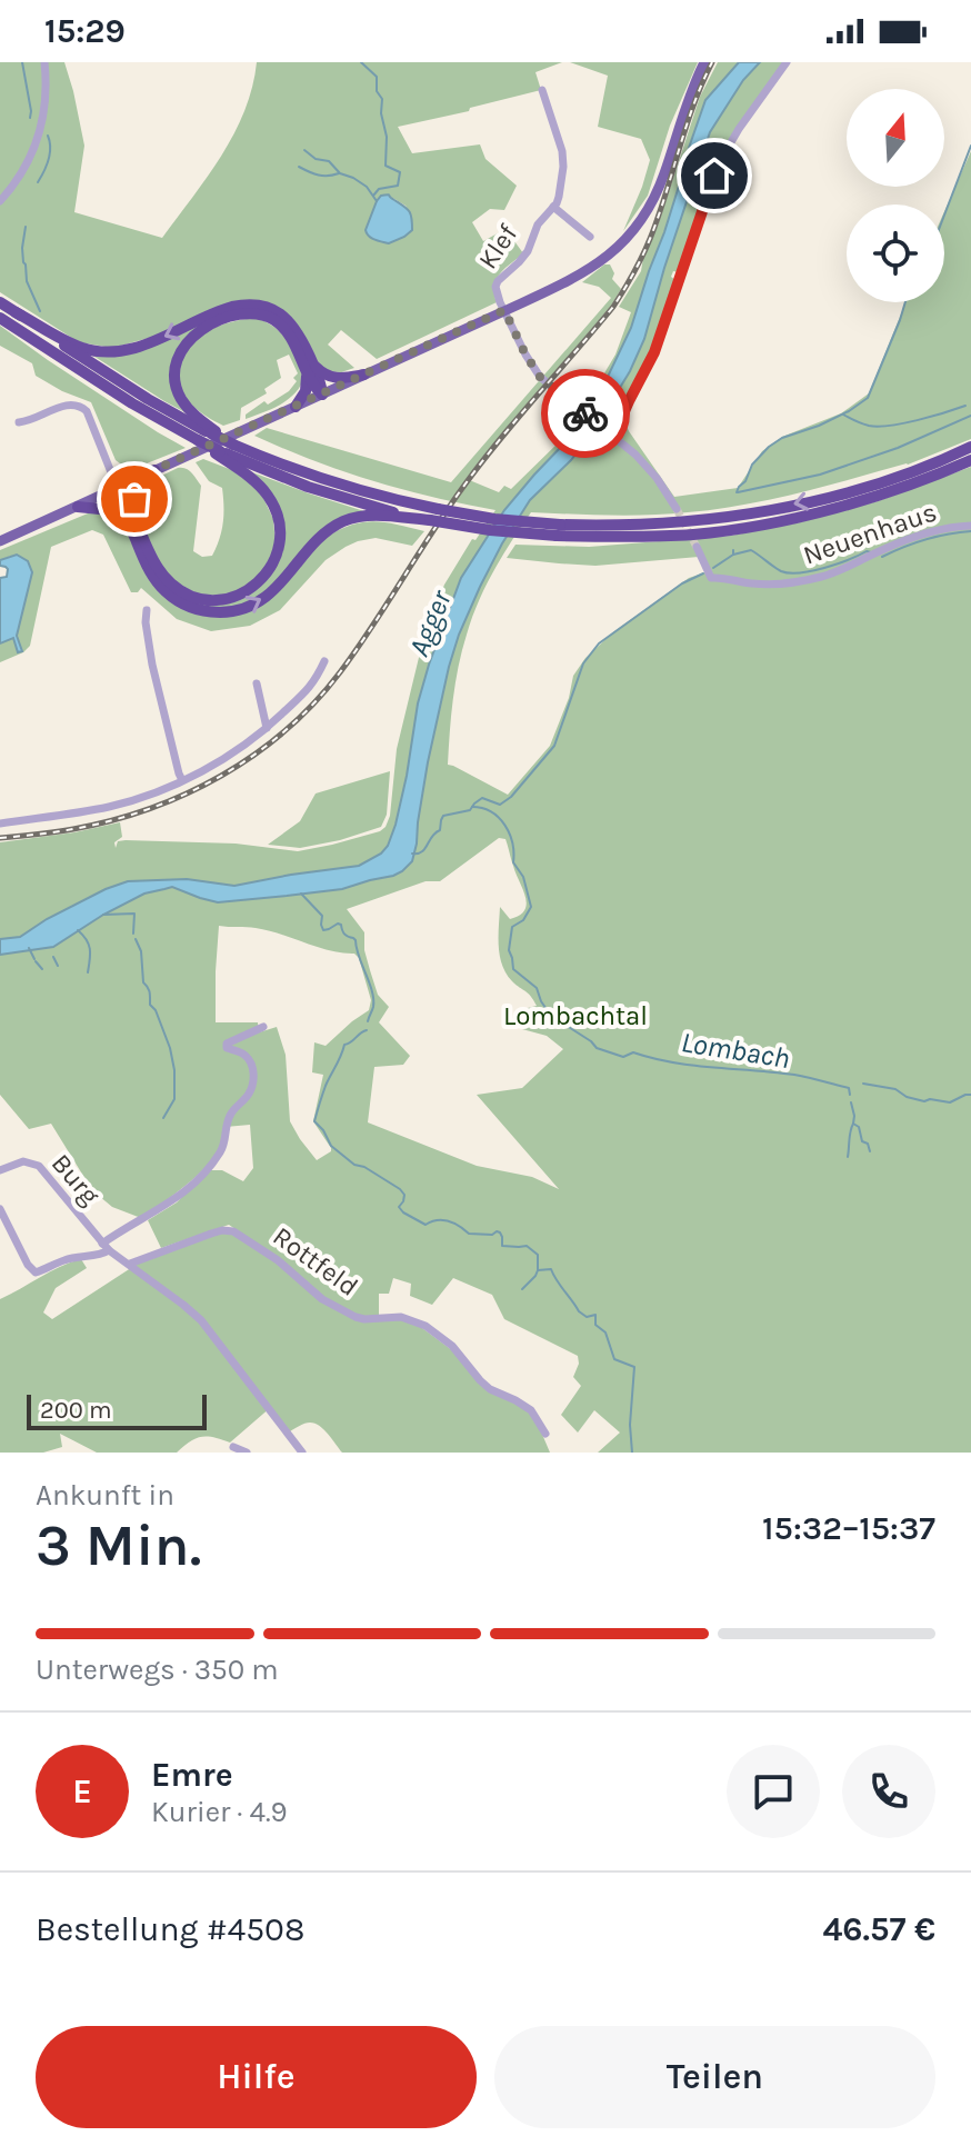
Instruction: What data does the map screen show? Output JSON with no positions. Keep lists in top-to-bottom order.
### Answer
{
  "streets": {
    "street": [
      "Klef",
      "Neuenhaus",
      "Burg",
      "Rottfeld"
    ]
  },
  "crossings": [
    ["Burg", "Rottfeld"]
  ],
  "water": ["Agger", "Lombach"],
  "parks": ["Lombachtal"],
  "scale_bar": "200 m",
  "north": "top",
  "page": {
    "status": "15:29",
    "scale": "200 m",
    "heading": ["3 Min.", "Ankunft in", "15:32–15:37"],
    "panel": [
      "Emre",
      "Kurier · 4.9",
      "Bestellung #4508",
      "46.57 €"
    ],
    "bar": "Unterwegs · 350 m",
    "round": "E",
    "buttons": ["Hilfe", "Teilen"]
  }
}
